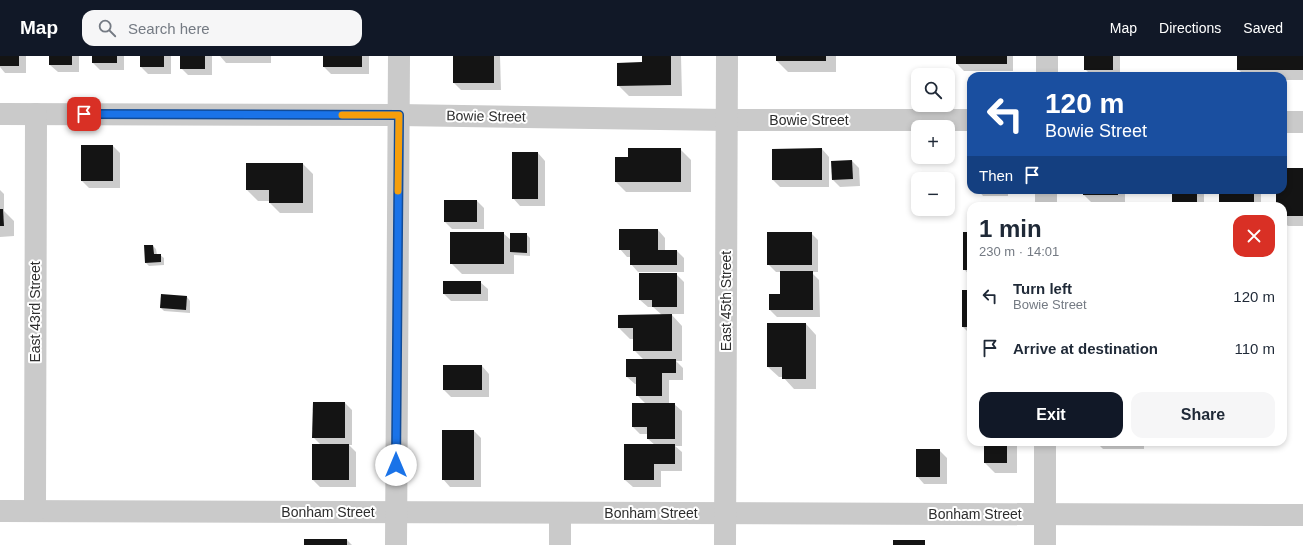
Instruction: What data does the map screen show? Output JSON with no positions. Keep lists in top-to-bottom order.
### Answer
{
  "streets": {
    "street": [
      "Bowie Street",
      "East 45th Street",
      "East 43rd Street",
      "Bonham Street"
    ]
  },
  "crossings": [
    ["Bowie Street", "East 45th Street"],
    ["Bowie Street", "East 43rd Street"],
    ["East 45th Street", "Bonham Street"],
    ["East 43rd Street", "Bonham Street"]
  ],
  "page": {
    "header": "Map",
    "search": "Search here",
    "nav": ["Map", "Directions", "Saved"],
    "map_buttons": ["+", "−"],
    "turn": ["120 m", "Bowie Street"],
    "then": "Then",
    "heading": ["1 min", "230 m · 14:01"],
    "list": [
      {
        "name": "Turn left",
        "note": "Bowie Street",
        "value": "120 m"
      },
      {
        "name": "Arrive at destination",
        "value": "110 m"
      }
    ],
    "buttons": ["Exit", "Share"]
  }
}
